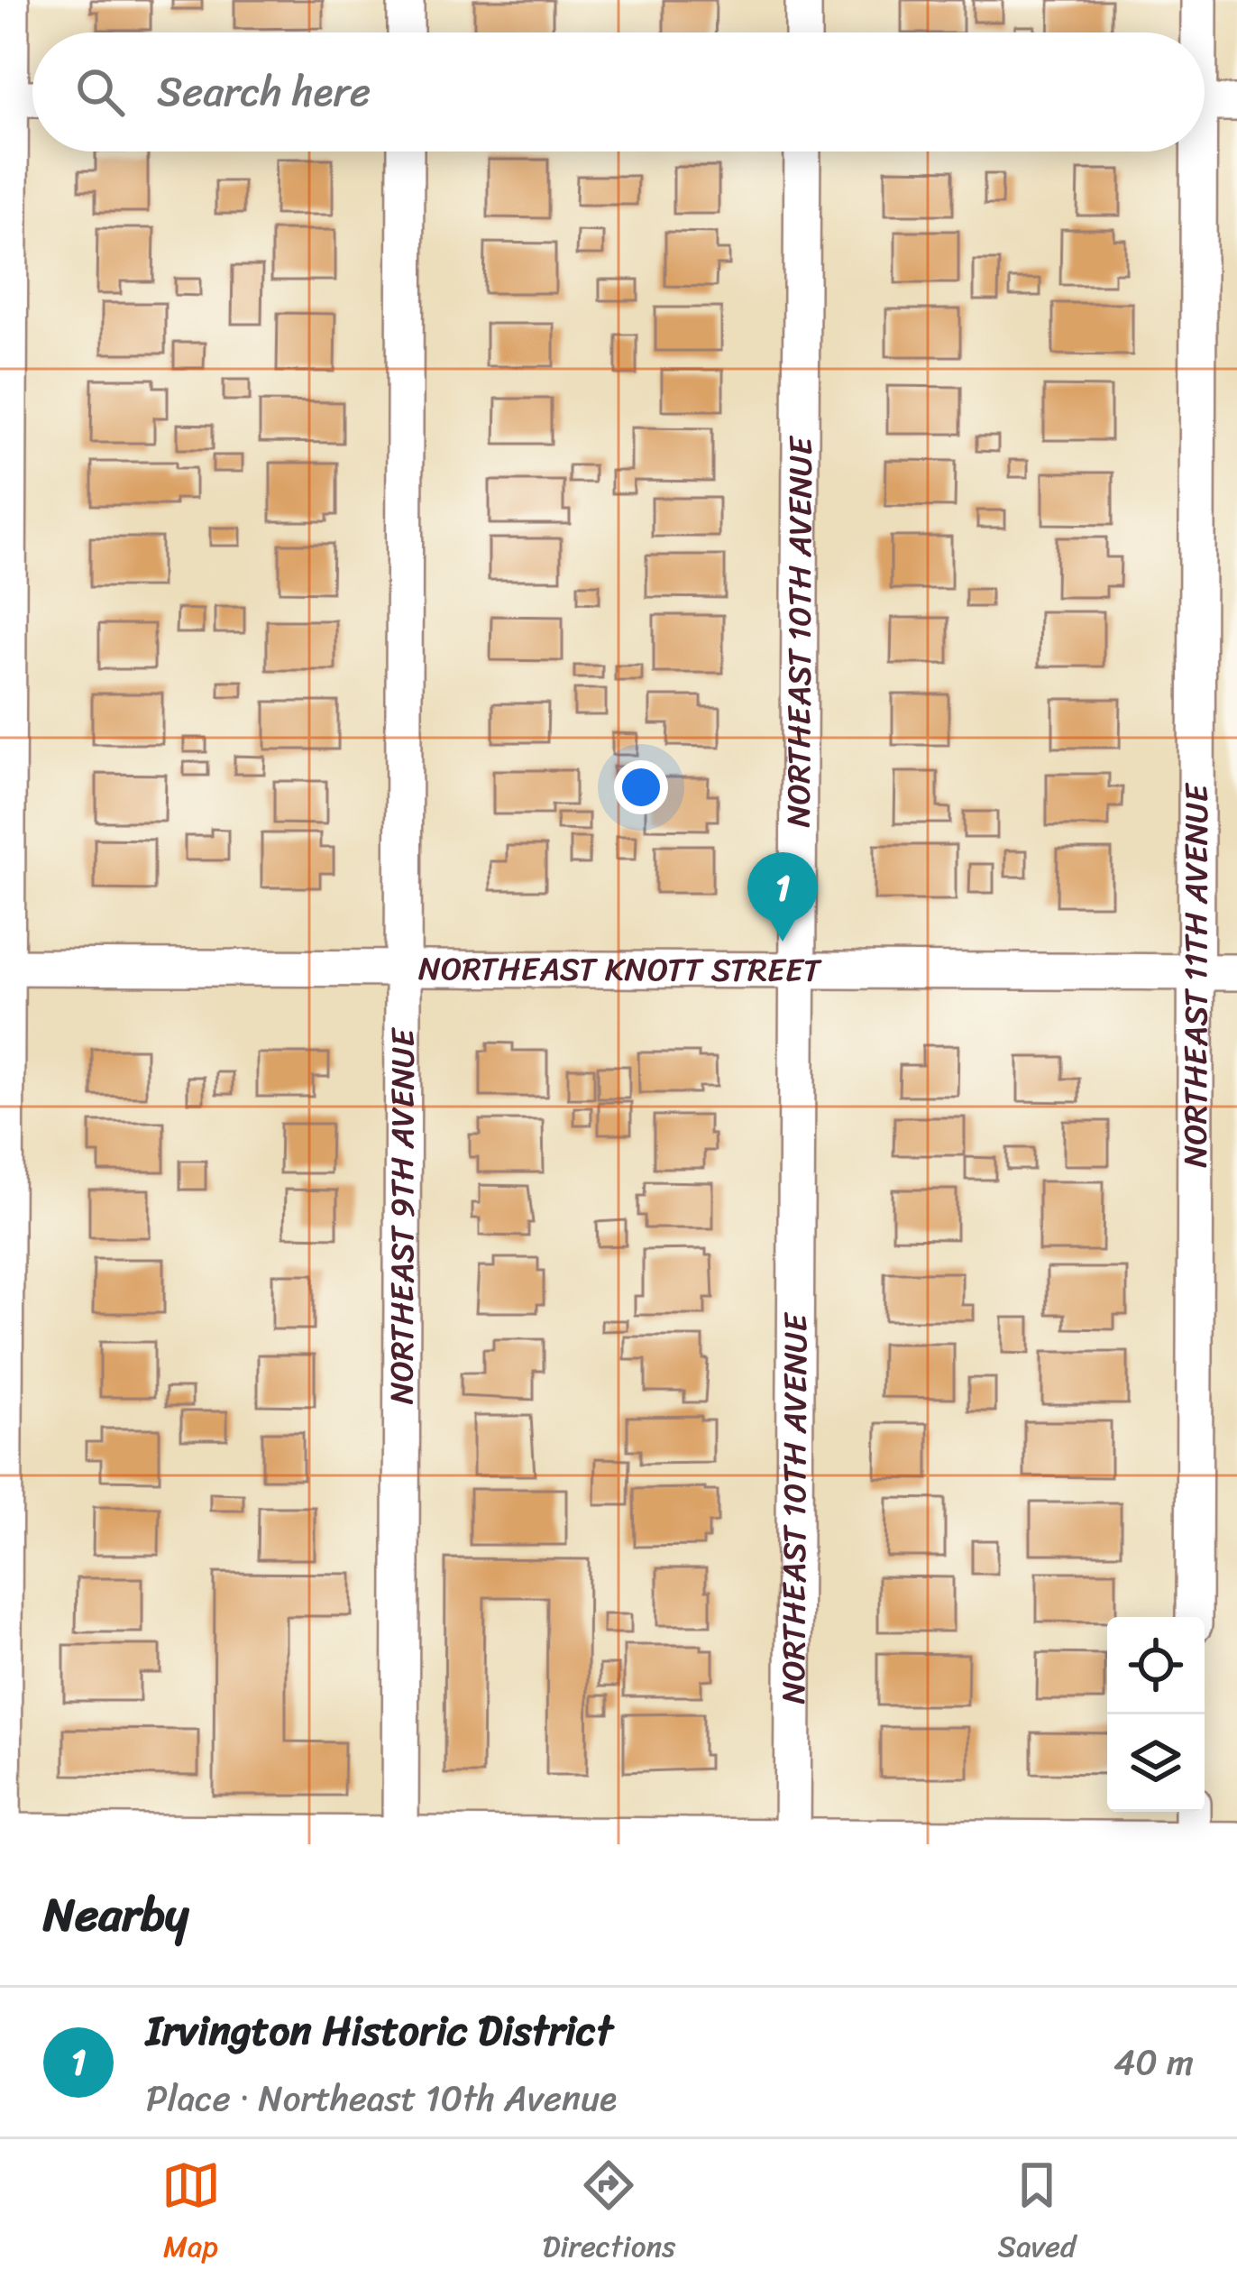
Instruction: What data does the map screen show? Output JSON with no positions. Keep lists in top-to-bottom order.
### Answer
{
  "streets": {
    "street": [
      "NORTHEAST 10TH AVENUE",
      "NORTHEAST KNOTT STREET",
      "NORTHEAST 11TH AVENUE",
      "NORTHEAST 9TH AVENUE"
    ]
  },
  "crossings": [
    ["NORTHEAST 10TH AVENUE", "NORTHEAST KNOTT STREET"],
    ["NORTHEAST KNOTT STREET", "NORTHEAST 11TH AVENUE"],
    ["NORTHEAST KNOTT STREET", "NORTHEAST 9TH AVENUE"]
  ],
  "page": {
    "search": "Search here",
    "pins": "1",
    "heading": "Nearby",
    "list": [
      {
        "mark": "1",
        "name": "Irvington Historic District",
        "note": "Place · Northeast 10th Avenue",
        "value": "40 m"
      }
    ],
    "nav": ["Map", "Directions", "Saved"]
  }
}
